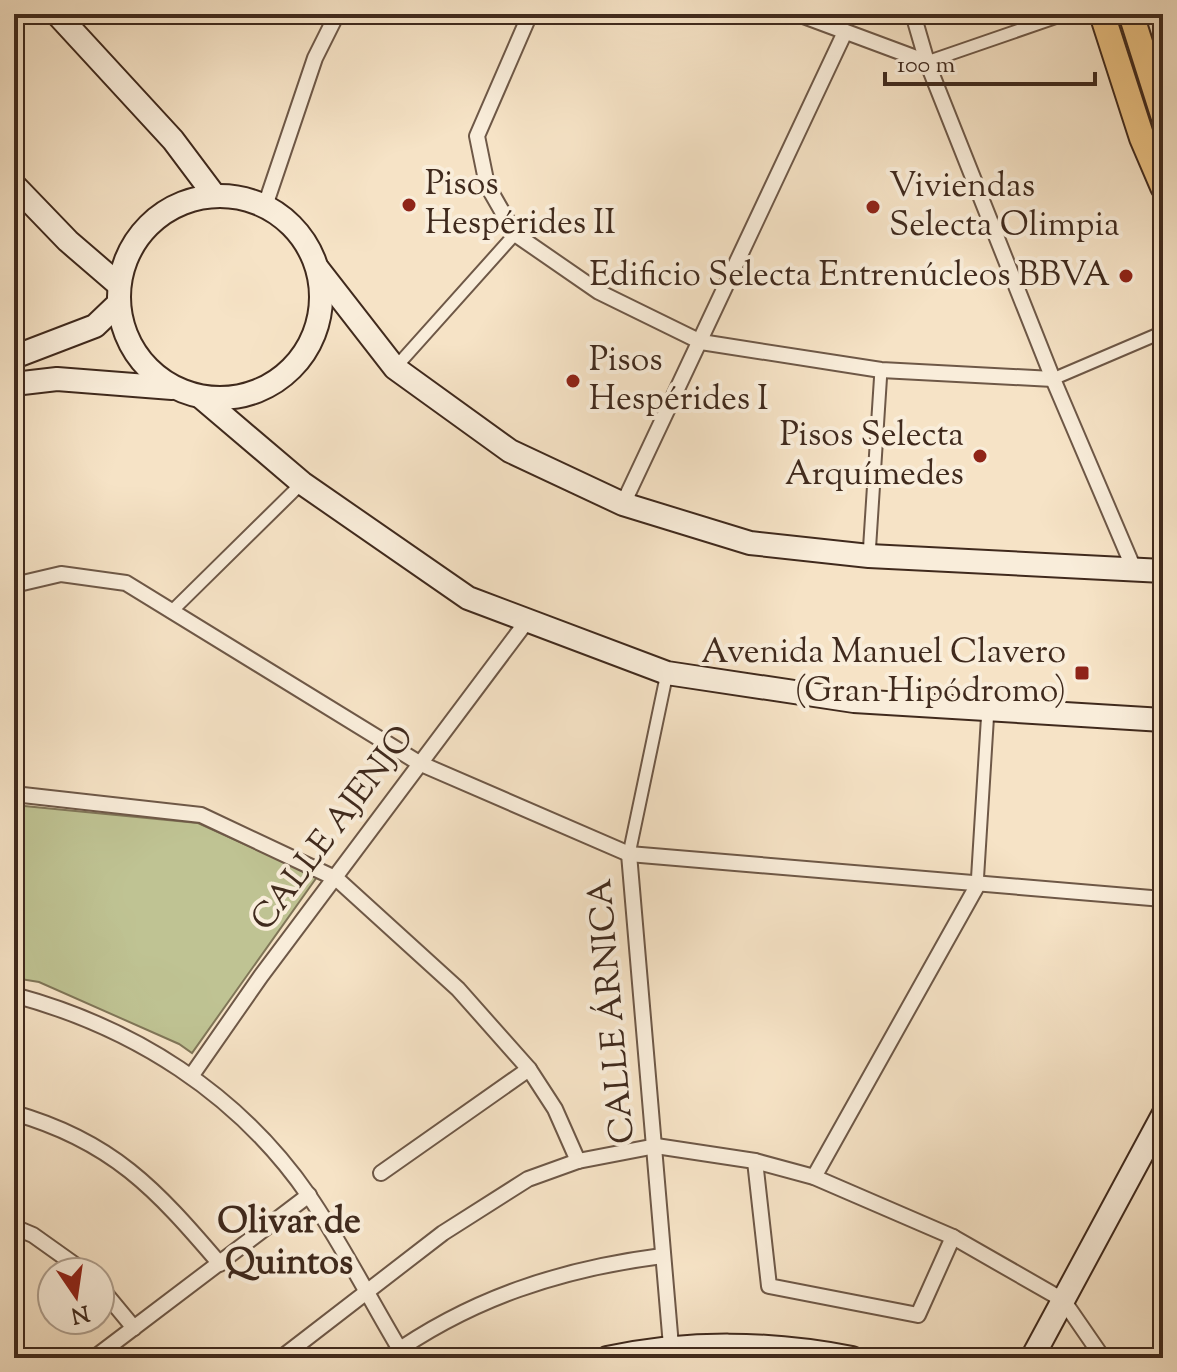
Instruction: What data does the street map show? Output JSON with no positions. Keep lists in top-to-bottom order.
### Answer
{
  "streets": {
    "street": ["CALLE AJENJO", "CALLE ÁRNICA"]
  },
  "districts": ["Olivar de Quintos"],
  "places": {
    "other": [
      "Pisos Hespérides II",
      "Viviendas Selecta Olimpia",
      "Edificio Selecta Entrenúcleos BBVA",
      "Pisos Hespérides I",
      "Pisos Selecta Arquímedes"
    ],
    "transit": ["Avenida Manuel Clavero (Gran Hipódromo)"]
  },
  "scale_bar": "100 m",
  "north": "bottom"
}
